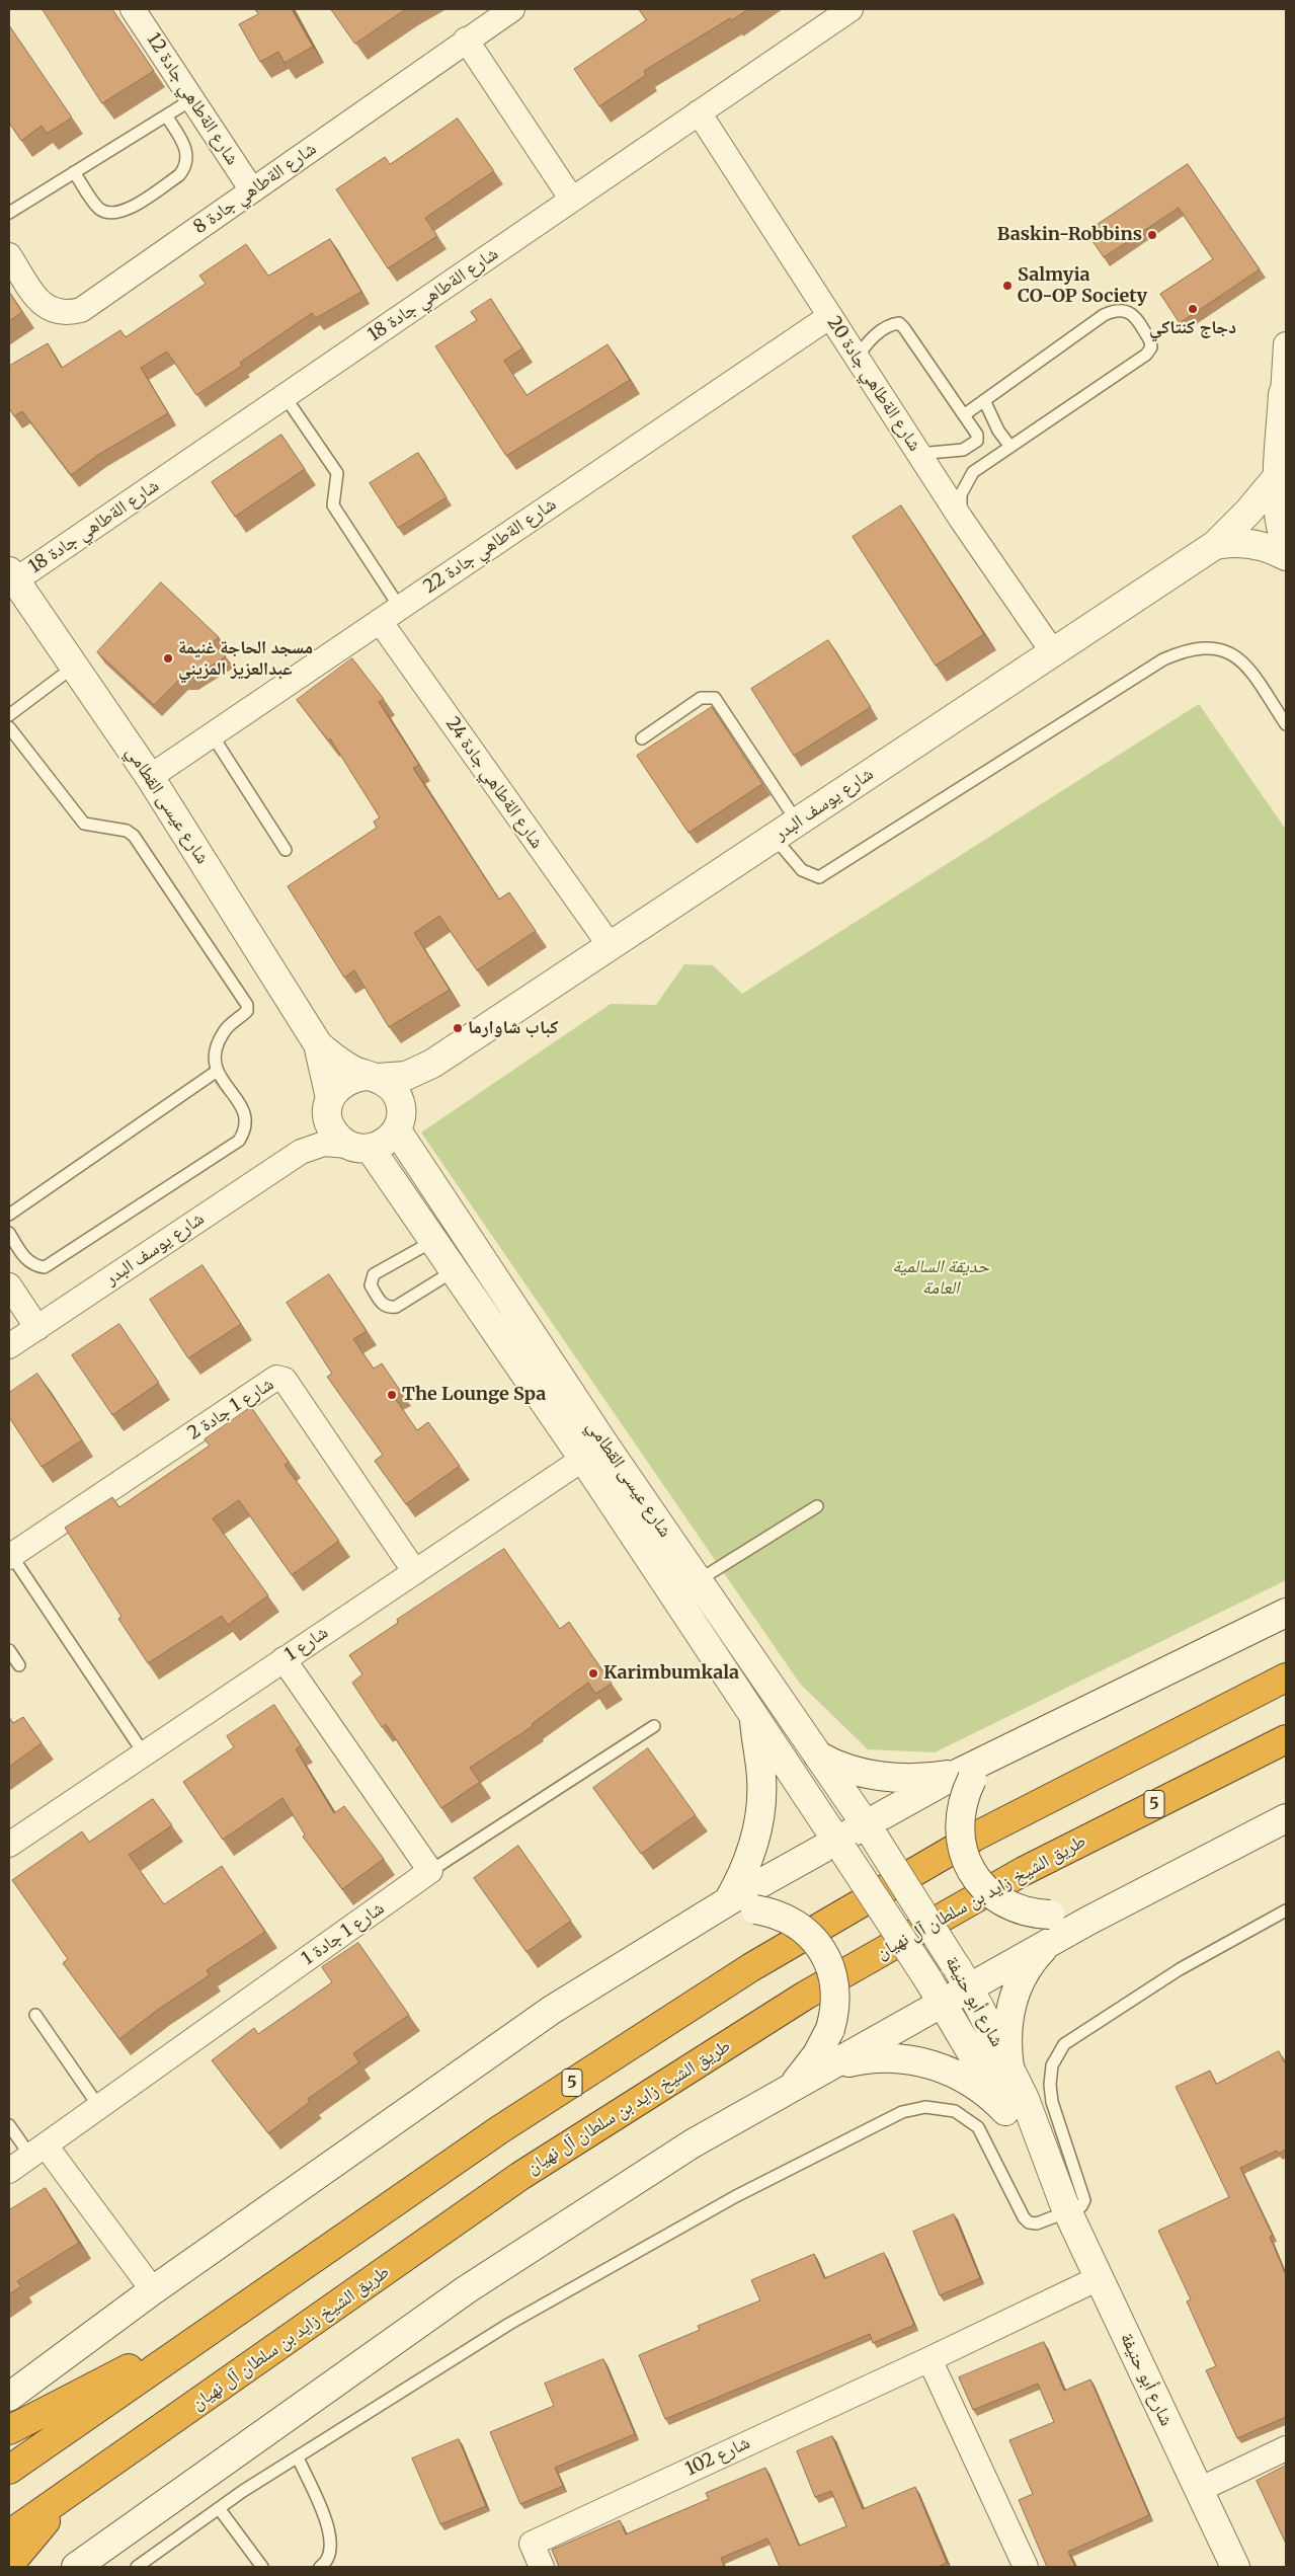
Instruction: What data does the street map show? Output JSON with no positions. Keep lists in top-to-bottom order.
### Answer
{
  "streets": {
    "highway": ["5", "طريق الشيخ زايد بن سلطان آل نهيان"],
    "street": [
      "شارع الةطاهي جادة 12",
      "شارع الةطاهي جادة 8",
      "شارع الةطاهي جادة 18",
      "شارع الةطاهي جادة 20",
      "شارع الةطاهي جادة 22",
      "شارع الةطاهي جادة 24",
      "شارع يوسف البدر",
      "شارع عيسى القطامي",
      "شارع 1 جادة 2",
      "شارع 1",
      "شارع 1 جادة 1",
      "شارع أبو حنيفة",
      "شارع 102"
    ]
  },
  "crossings": [
    ["شارع الةطاهي جادة 12", "شارع الةطاهي جادة 8"],
    ["شارع الةطاهي جادة 18", "شارع الةطاهي جادة 20"],
    ["شارع الةطاهي جادة 18", "شارع عيسى القطامي"],
    ["شارع الةطاهي جادة 20", "شارع الةطاهي جادة 22"],
    ["شارع الةطاهي جادة 20", "شارع يوسف البدر"],
    ["شارع الةطاهي جادة 22", "شارع الةطاهي جادة 24"],
    ["شارع الةطاهي جادة 22", "شارع عيسى القطامي"],
    ["شارع الةطاهي جادة 24", "شارع يوسف البدر"],
    ["شارع يوسف البدر", "شارع عيسى القطامي"],
    ["شارع عيسى القطامي", "شارع 1"],
    ["شارع عيسى القطامي", "شارع أبو حنيفة"],
    ["شارع 1 جادة 2", "شارع 1"],
    ["شارع أبو حنيفة", "شارع 102"]
  ],
  "parks": ["حديقة السالمية العامة"],
  "places": [
    "Baskin-Robbins",
    "Salmyia CO-OP Society",
    "دجاج كنتاكي",
    "مسجد الحاجة غنيمة عبدالعزيز المزيني",
    "كباب شاوارما",
    "The Lounge Spa",
    "Karimbumkala"
  ]
}
